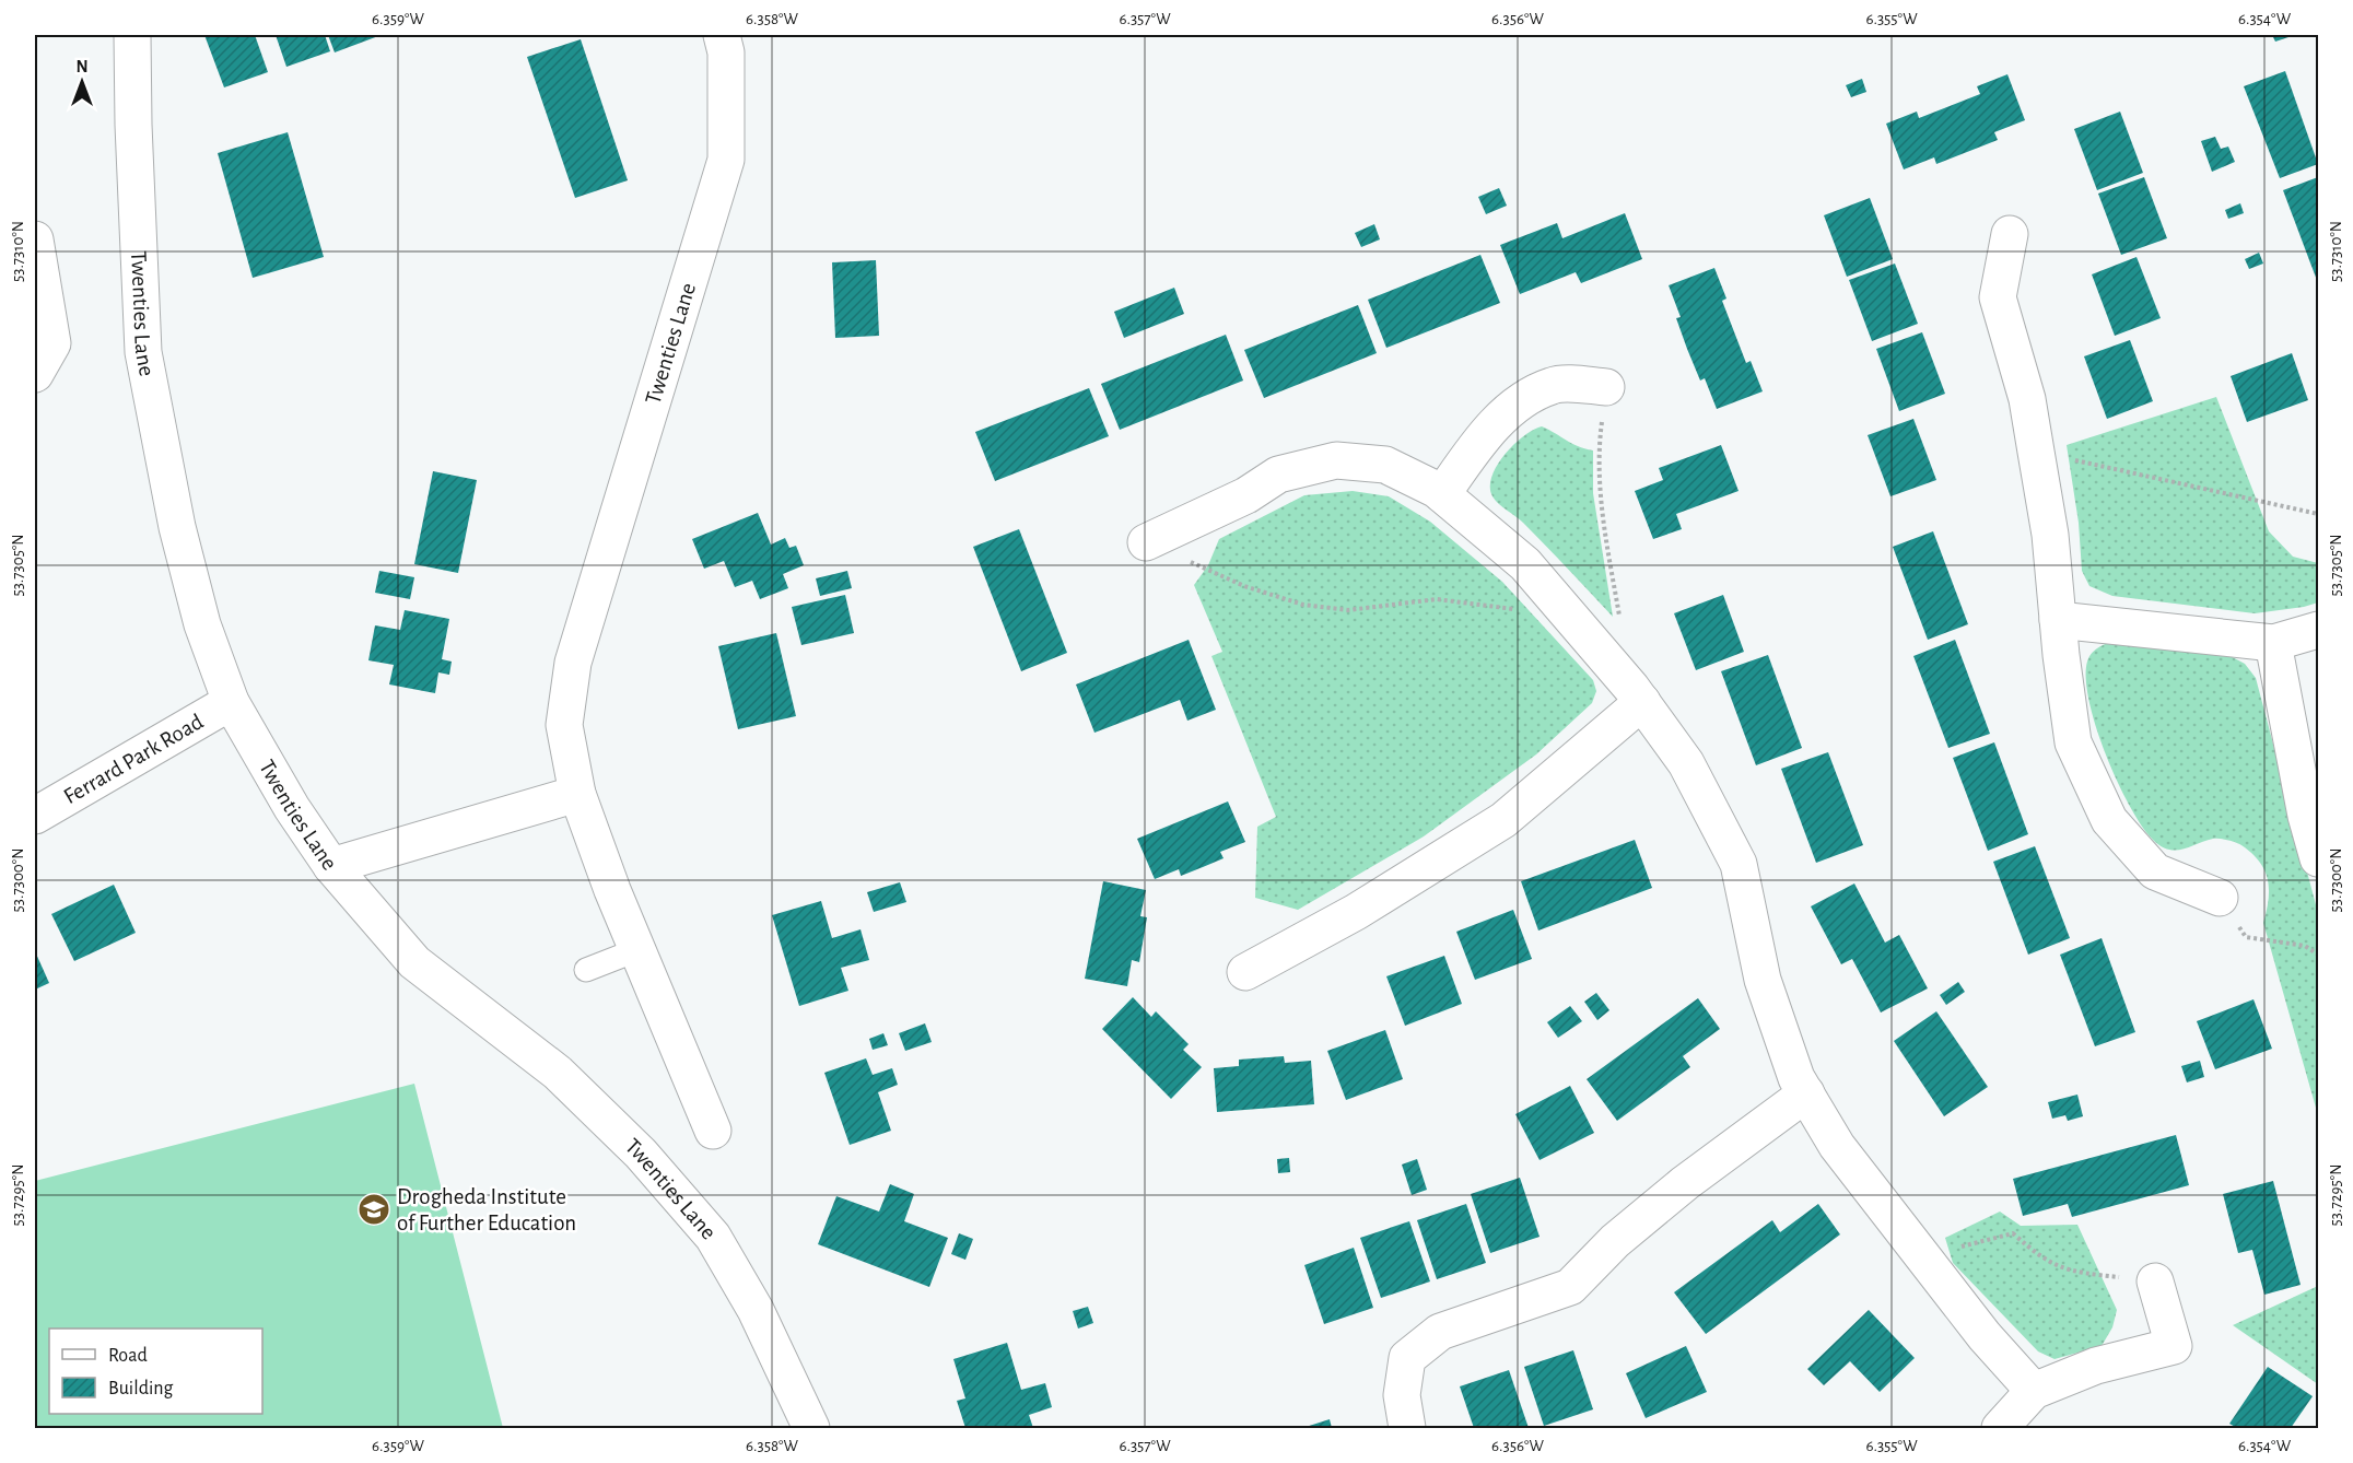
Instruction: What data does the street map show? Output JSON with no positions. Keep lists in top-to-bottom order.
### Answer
{
  "streets": {
    "street": ["Twenties Lane", "Ferrard Park Road"]
  },
  "crossings": [
    ["Twenties Lane", "Ferrard Park Road"]
  ],
  "places": {
    "school or university": ["Drogheda Institute of Further Education"]
  },
  "legend": ["Road", "Building"],
  "north": "top",
  "coordinates": [
    "6.359°W",
    "6.358°W",
    "6.357°W",
    "6.356°W",
    "6.355°W",
    "6.354°W",
    "53.7310°N",
    "53.7305°N",
    "53.7300°N",
    "53.7295°N"
  ]
}
